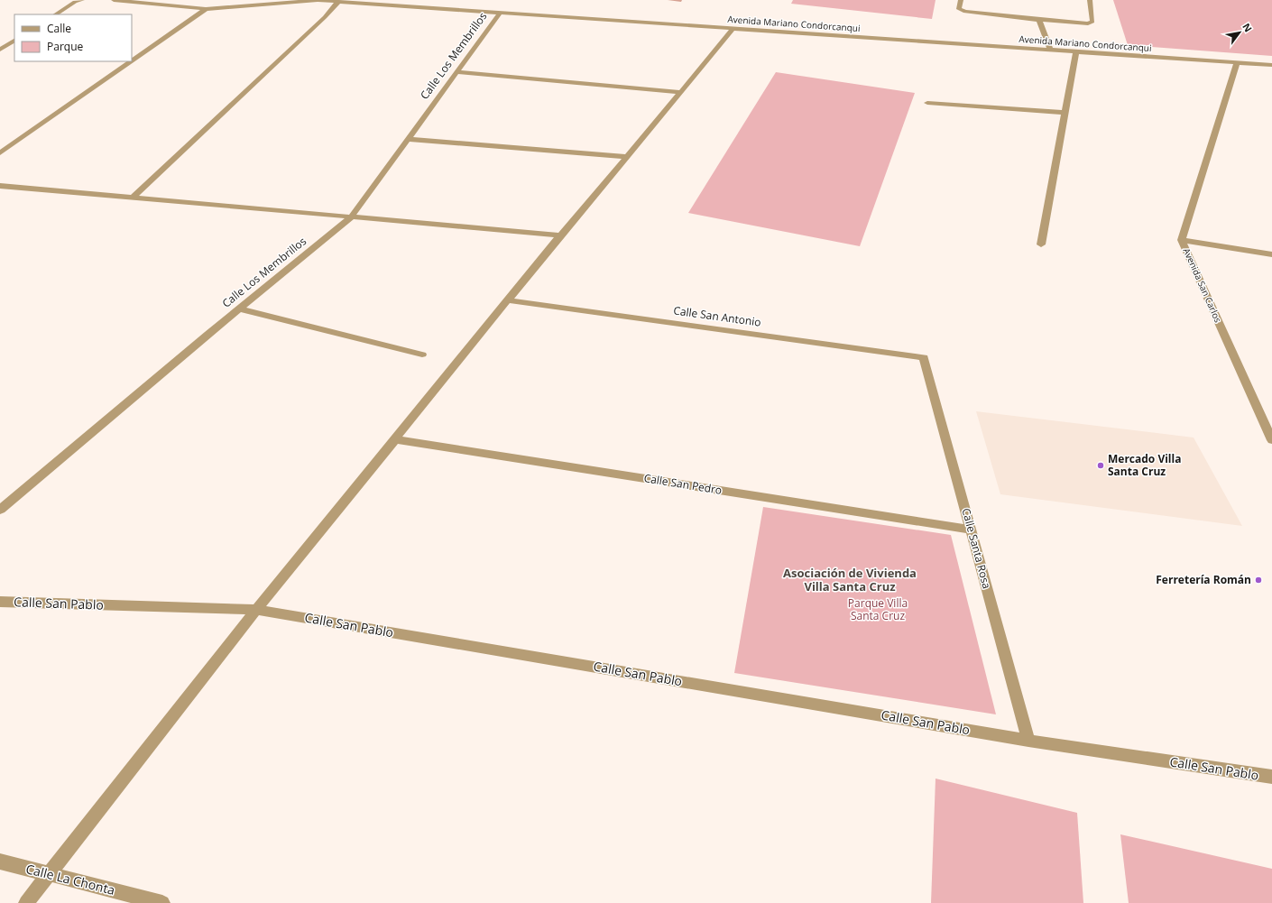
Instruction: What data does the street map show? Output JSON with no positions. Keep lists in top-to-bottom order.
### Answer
{
  "streets": {
    "street": [
      "Avenida Mariano Condorcanqui",
      "Calle Los Membrillos",
      "Avenida San Carlos",
      "Calle San Antonio",
      "Calle San Pedro",
      "Calle Santa Rosa",
      "Calle San Pablo",
      "Calle La Chonta"
    ]
  },
  "crossings": [
    ["Avenida Mariano Condorcanqui", "Calle Los Membrillos"],
    ["Avenida Mariano Condorcanqui", "Avenida San Carlos"],
    ["Calle San Antonio", "Calle Santa Rosa"],
    ["Calle San Pedro", "Calle Santa Rosa"],
    ["Calle Santa Rosa", "Calle San Pablo"]
  ],
  "districts": ["Asociación de Vivienda Villa Santa Cruz"],
  "parks": ["Parque Villa Santa Cruz"],
  "places": ["Mercado Villa Santa Cruz", "Ferretería Román"],
  "legend": ["Calle", "Parque"],
  "north": "top right"
}
